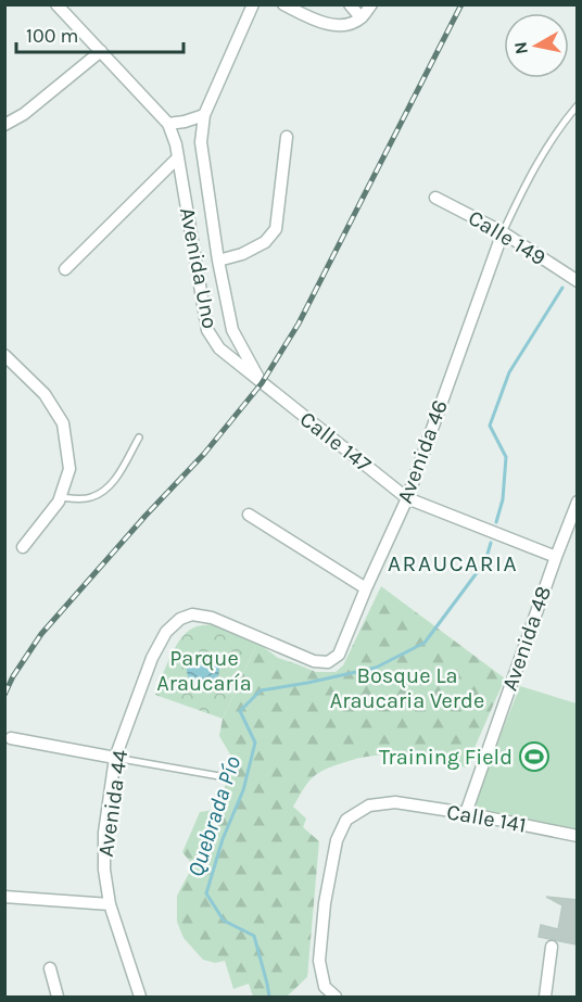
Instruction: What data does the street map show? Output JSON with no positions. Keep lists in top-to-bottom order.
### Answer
{
  "streets": {
    "street": [
      "Calle 149",
      "Avenida Uno",
      "Calle 147",
      "Avenida 46",
      "Avenida 48",
      "Avenida 44",
      "Calle 141"
    ]
  },
  "crossings": [
    ["Calle 149", "Avenida 46"],
    ["Avenida Uno", "Calle 147"],
    ["Calle 147", "Avenida 46"],
    ["Calle 147", "Avenida 48"],
    ["Avenida 46", "Avenida 44"],
    ["Avenida 48", "Calle 141"]
  ],
  "districts": ["ARAUCARIA"],
  "water": ["Quebrada Pío"],
  "parks": ["Parque Araucaría", "Bosque La Araucaria Verde"],
  "places": {
    "sports": ["Training Field"]
  },
  "scale_bar": "100 m",
  "north": "left"
}
